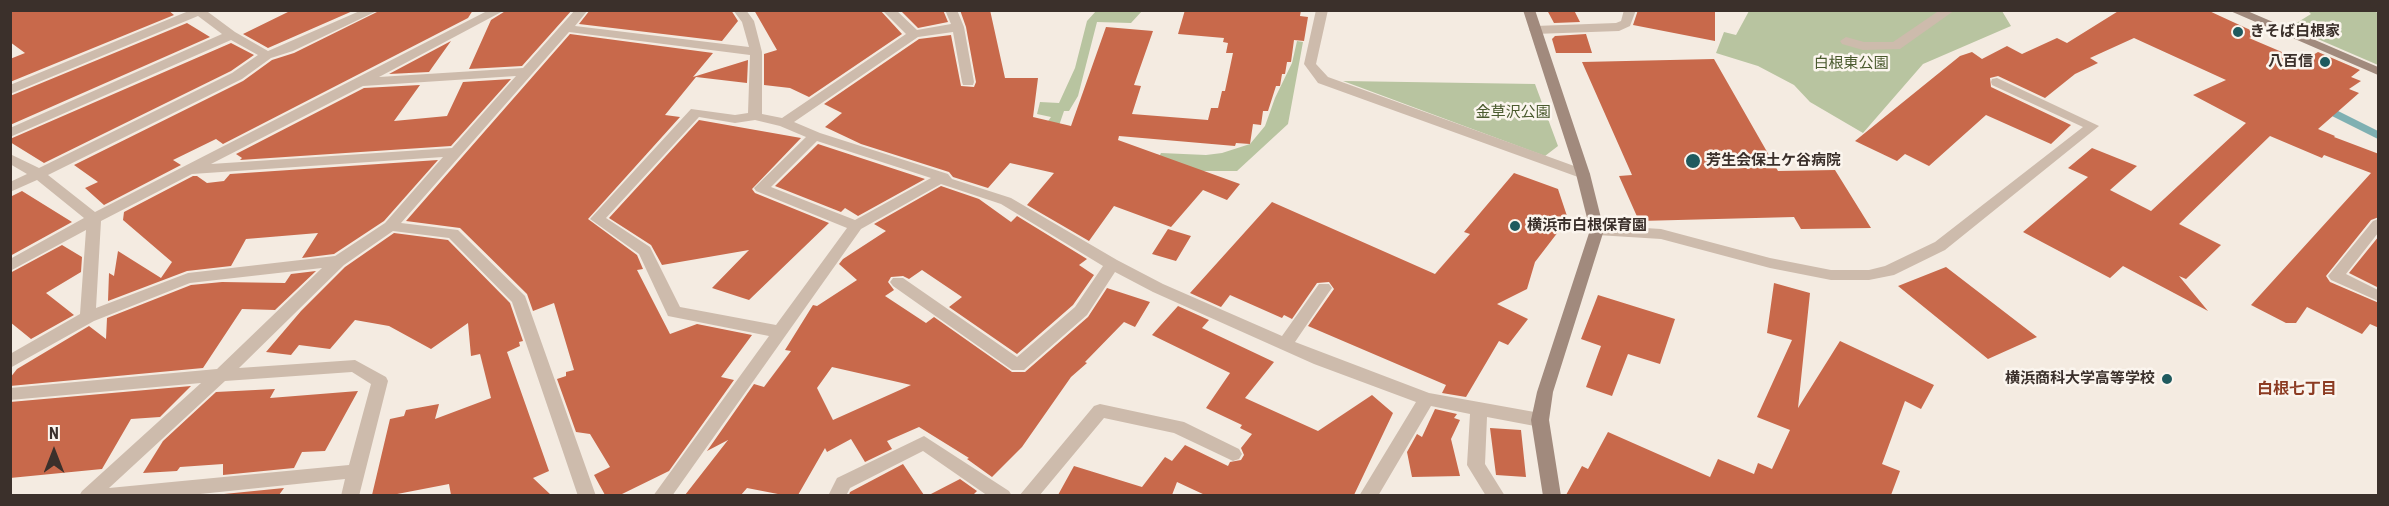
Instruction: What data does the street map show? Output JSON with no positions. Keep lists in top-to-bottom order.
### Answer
{
  "districts": ["白根七丁目"],
  "parks": ["白根東公園", "金草沢公園"],
  "places": [
    "きそば白根家",
    "八百信",
    "芳生会保土ケ谷病院",
    "横浜市白根保育園",
    "横浜商科大学高等学校"
  ],
  "north": "top"
}
